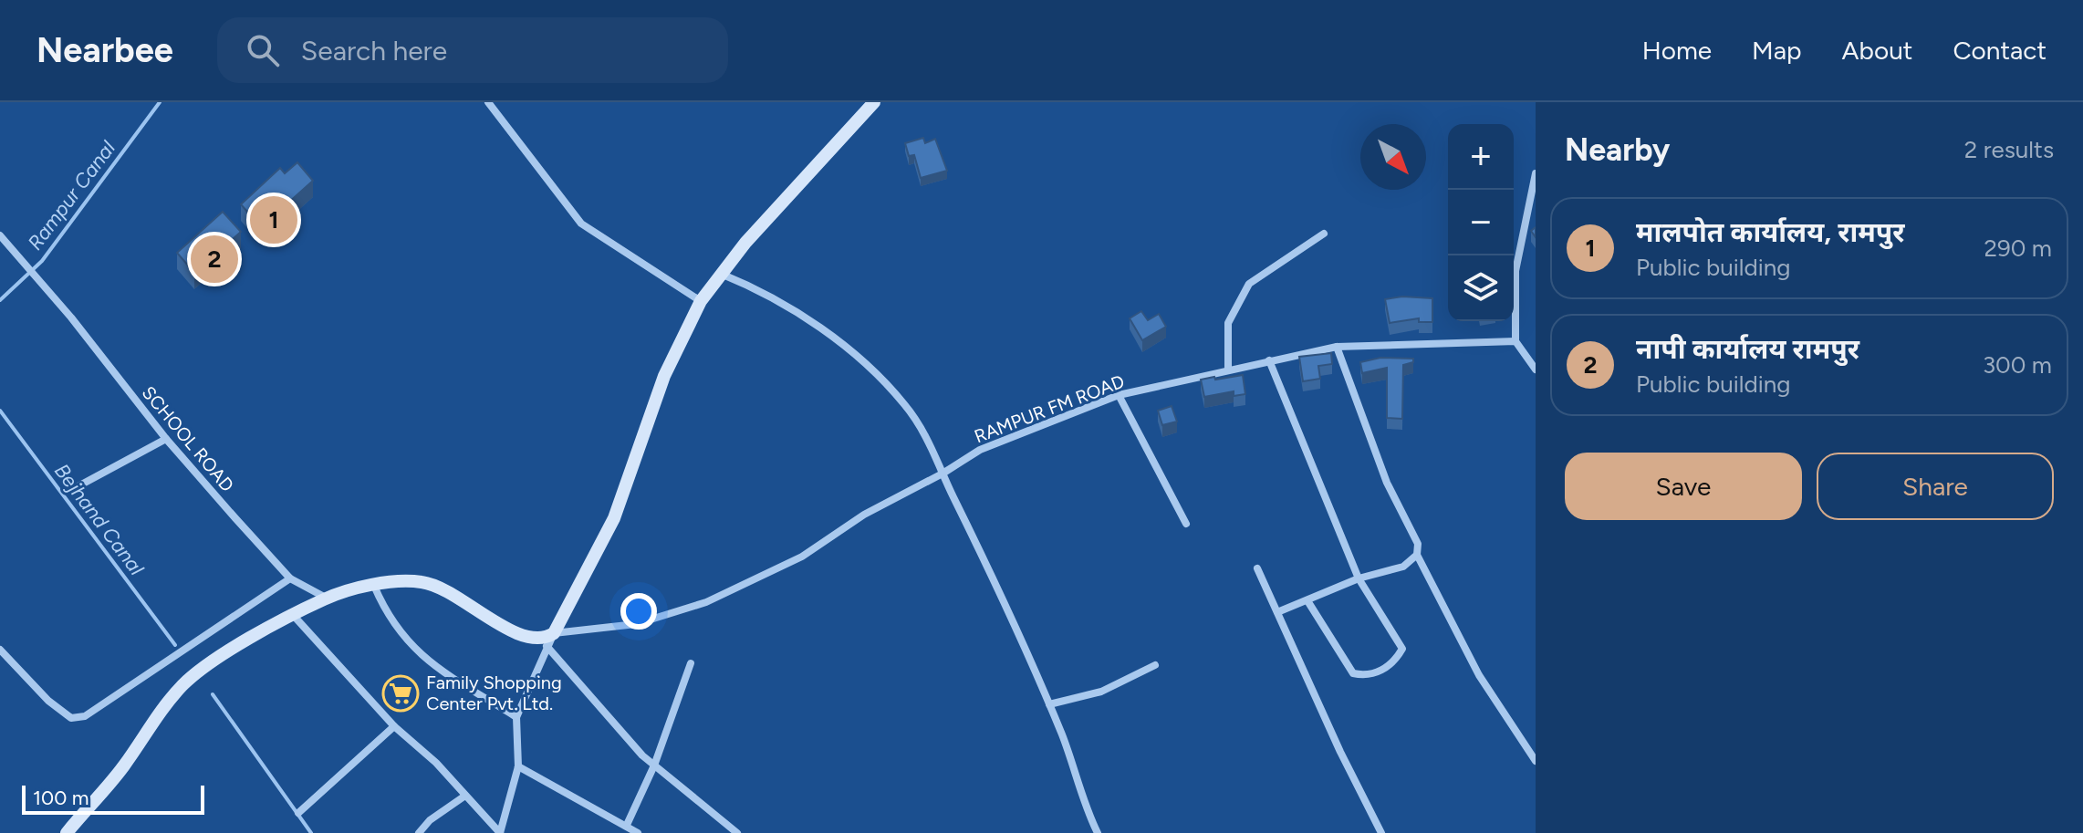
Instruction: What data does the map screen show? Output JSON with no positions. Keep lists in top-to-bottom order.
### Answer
{
  "streets": {
    "street": ["RAMPUR FM ROAD", "SCHOOL ROAD"]
  },
  "water": ["Rampur Canal", "Bejhand Canal"],
  "places": {
    "supermarket": ["Family Shopping Center Pvt. Ltd."]
  },
  "scale_bar": "100 m",
  "north": "bottom right",
  "page": {
    "header": "Nearbee",
    "search": "Search here",
    "nav": [
      "Home",
      "Map",
      "About",
      "Contact"
    ],
    "heading": ["Nearby", "2 results"],
    "map_buttons": ["+", "−"],
    "pins": ["1", "2"],
    "list": [
      {
        "mark": "1",
        "name": "मालपोत कार्यालय, रामपुर",
        "note": "Public building",
        "value": "290 m"
      },
      {
        "mark": "2",
        "name": "नापी कार्यालय रामपुर",
        "note": "Public building",
        "value": "300 m"
      }
    ],
    "buttons": ["Save", "Share"],
    "scale": "100 m"
  }
}
